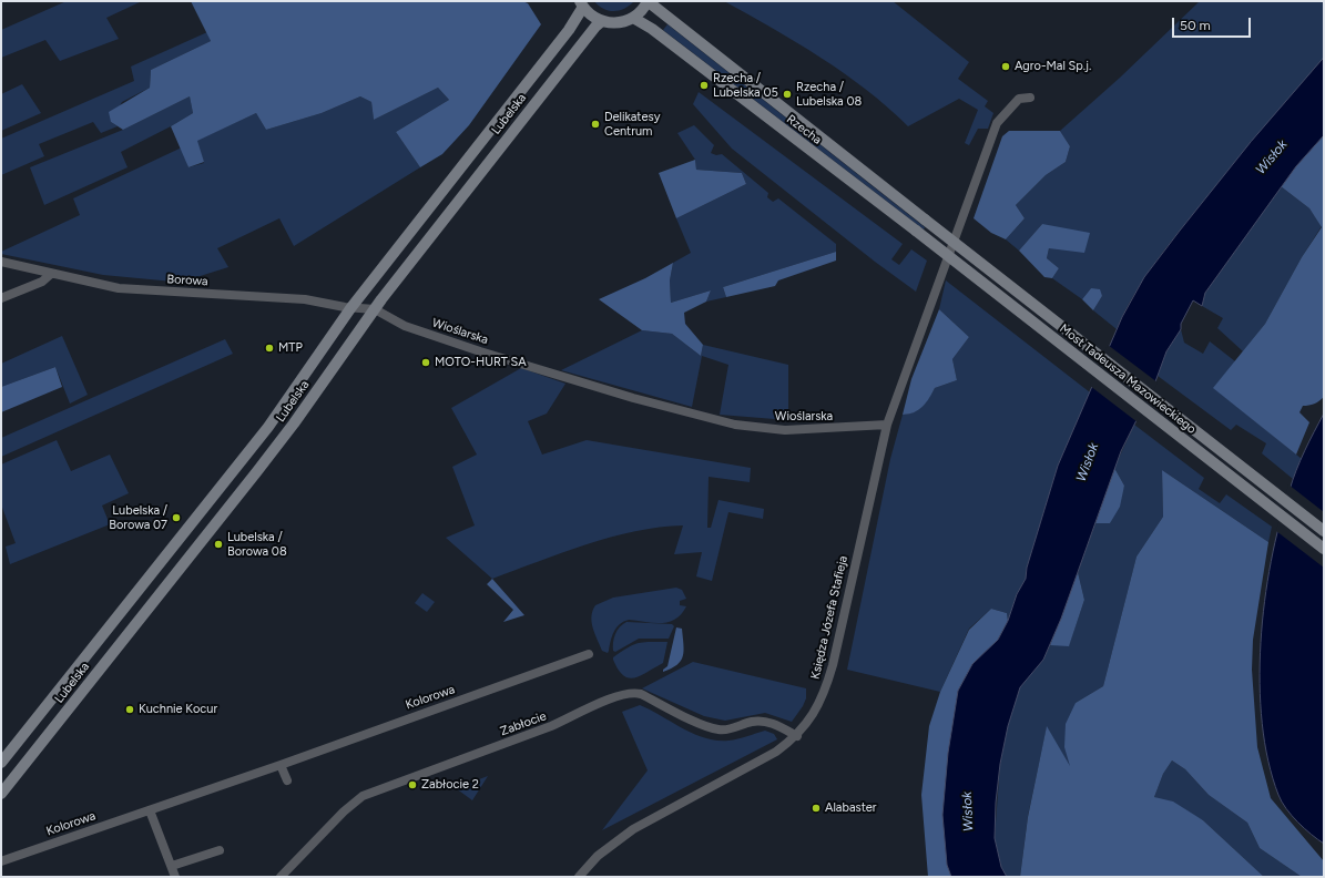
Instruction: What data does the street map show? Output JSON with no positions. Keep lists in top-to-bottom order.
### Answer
{
  "streets": {
    "main road": ["Lubelska", "Rzecha", "Most Tadeusza Mazowieckiego"],
    "street": [
      "Borowa",
      "Wioślarska",
      "Księdza Józefa Stafieja",
      "Kolorowa",
      "Zabłocie"
    ]
  },
  "crossings": [
    ["Lubelska", "Borowa"],
    ["Lubelska", "Wioślarska"],
    ["Rzecha", "Most Tadeusza Mazowieckiego"],
    ["Borowa", "Wioślarska"],
    ["Wioślarska", "Księdza Józefa Stafieja"],
    ["Księdza Józefa Stafieja", "Zabłocie"]
  ],
  "water": ["Wisłok"],
  "places": [
    "Agro-Mal Sp.j.",
    "Rzecha / Lubelska 05",
    "Rzecha / Lubelska 08",
    "Delikatesy Centrum",
    "MTP",
    "MOTO-HURT SA",
    "Lubelska / Borowa 07",
    "Lubelska / Borowa 08",
    "Kuchnie Kocur",
    "Zabłocie 2",
    "Alabaster"
  ],
  "scale_bar": "50 m"
}
